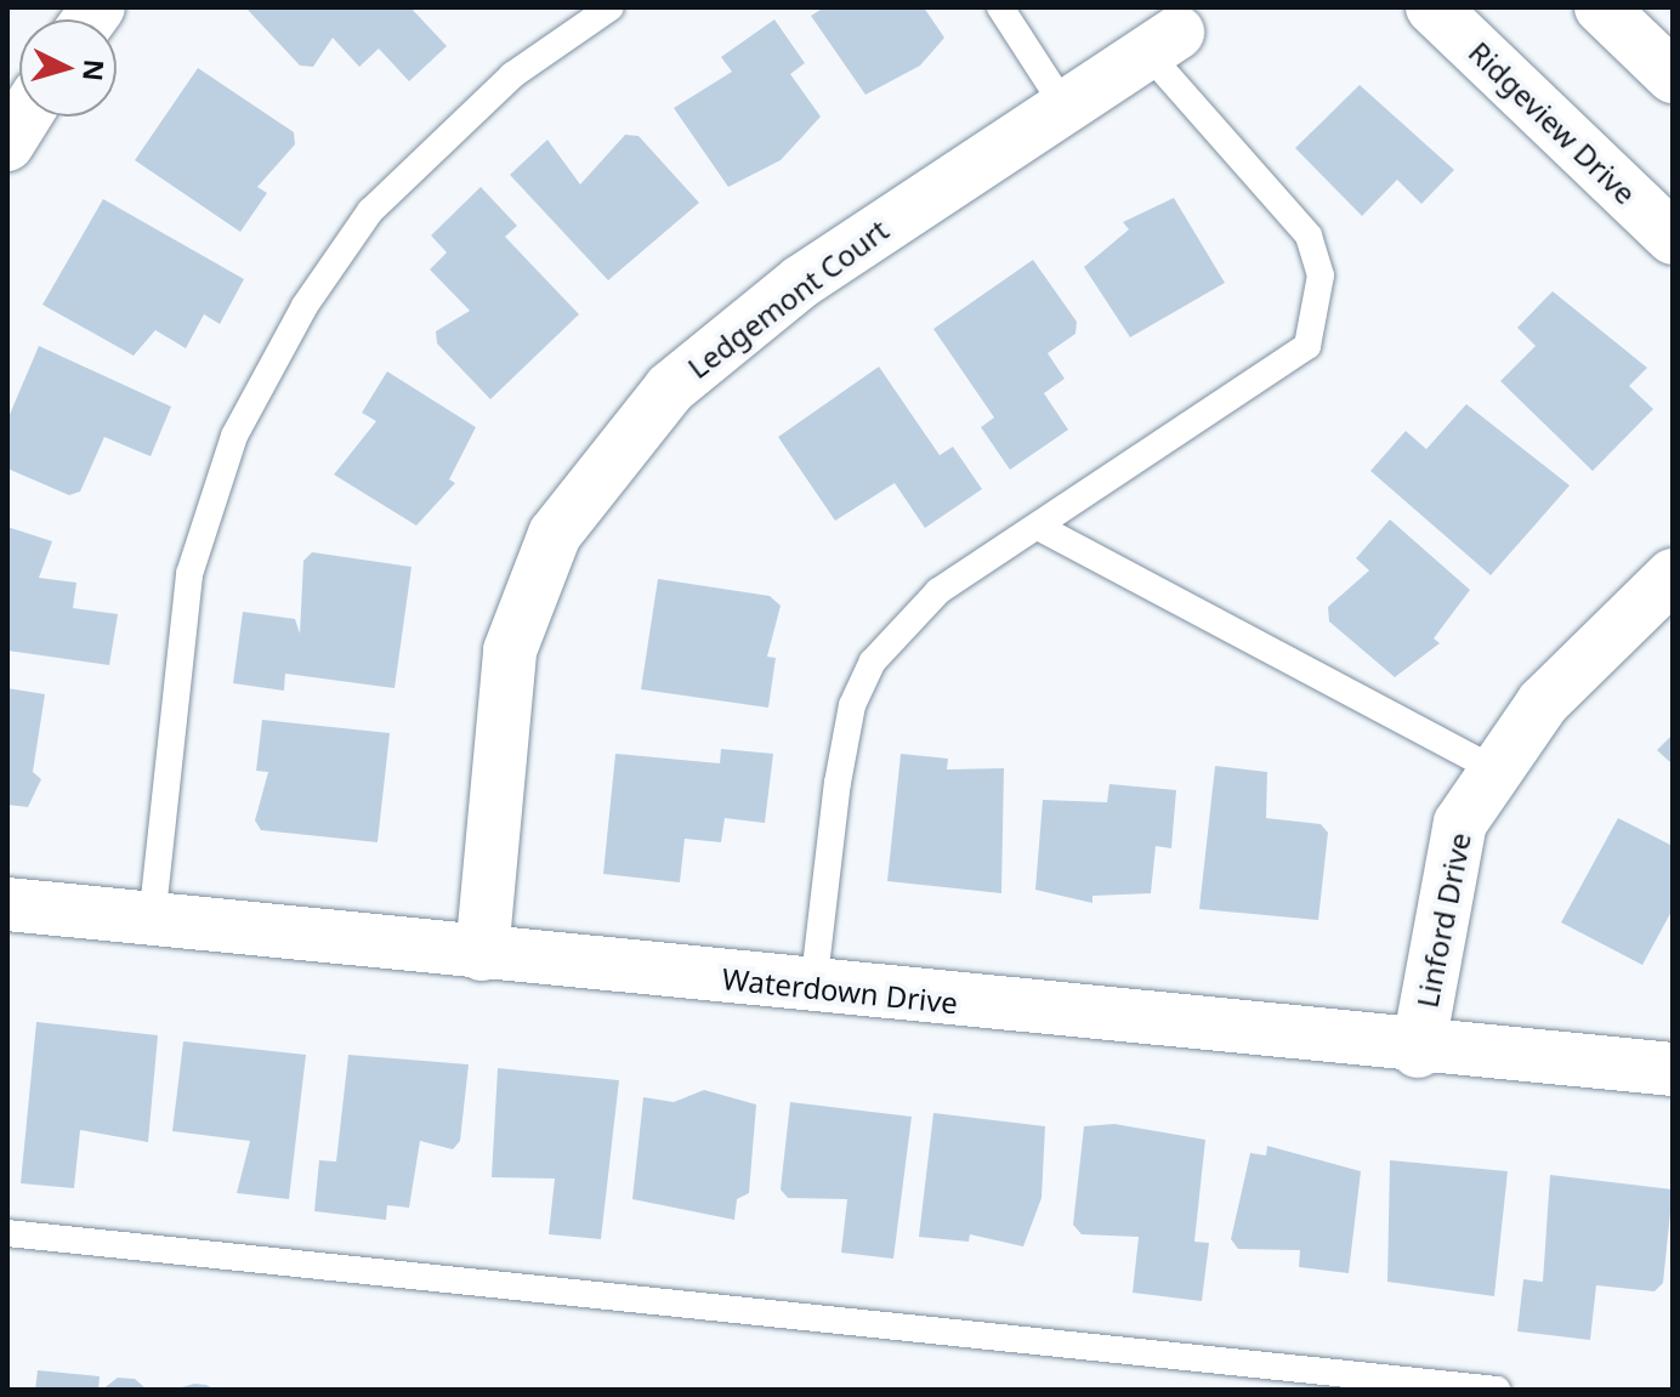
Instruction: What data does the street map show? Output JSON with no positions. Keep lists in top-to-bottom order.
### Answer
{
  "streets": {
    "street": [
      "Ridgeview Drive",
      "Ledgemont Court",
      "Linford Drive",
      "Waterdown Drive"
    ]
  },
  "crossings": [
    ["Ledgemont Court", "Waterdown Drive"],
    ["Linford Drive", "Waterdown Drive"]
  ],
  "north": "right"
}
